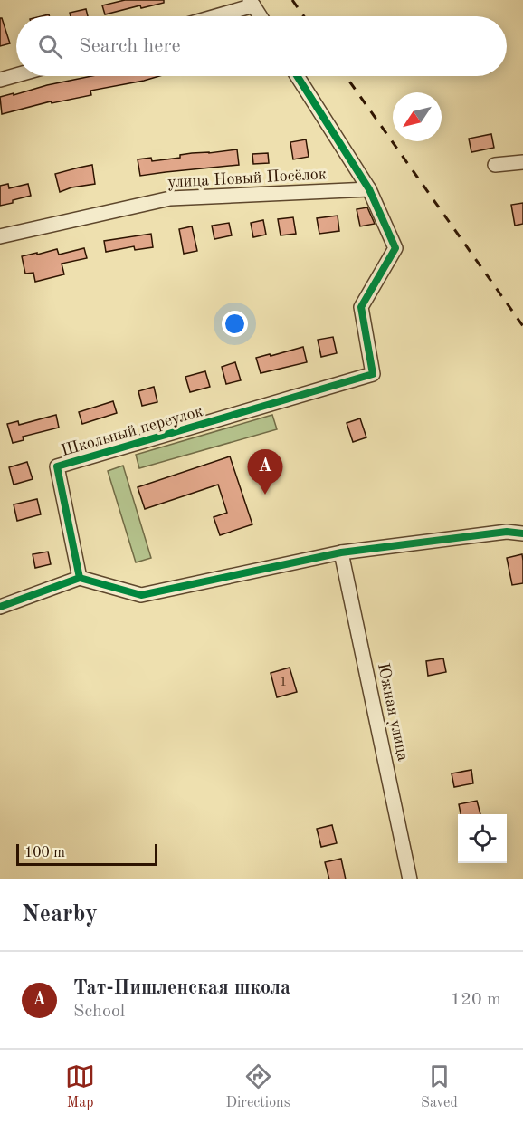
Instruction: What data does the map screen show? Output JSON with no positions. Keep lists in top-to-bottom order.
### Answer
{
  "streets": {
    "street": ["улица Новый Посёлок", "Школьный переулок", "Южная улица"]
  },
  "crossings": [
    ["улица Новый Посёлок", "Школьный переулок"]
  ],
  "house_numbers": ["1"],
  "scale_bar": "100 m",
  "north": "bottom left",
  "page": {
    "search": "Search here",
    "pins": "A",
    "scale": "100 m",
    "heading": "Nearby",
    "list": [
      {
        "mark": "A",
        "name": "Тат-Пишленская школа",
        "note": "School",
        "value": "120 m"
      }
    ],
    "nav": ["Map", "Directions", "Saved"]
  }
}
